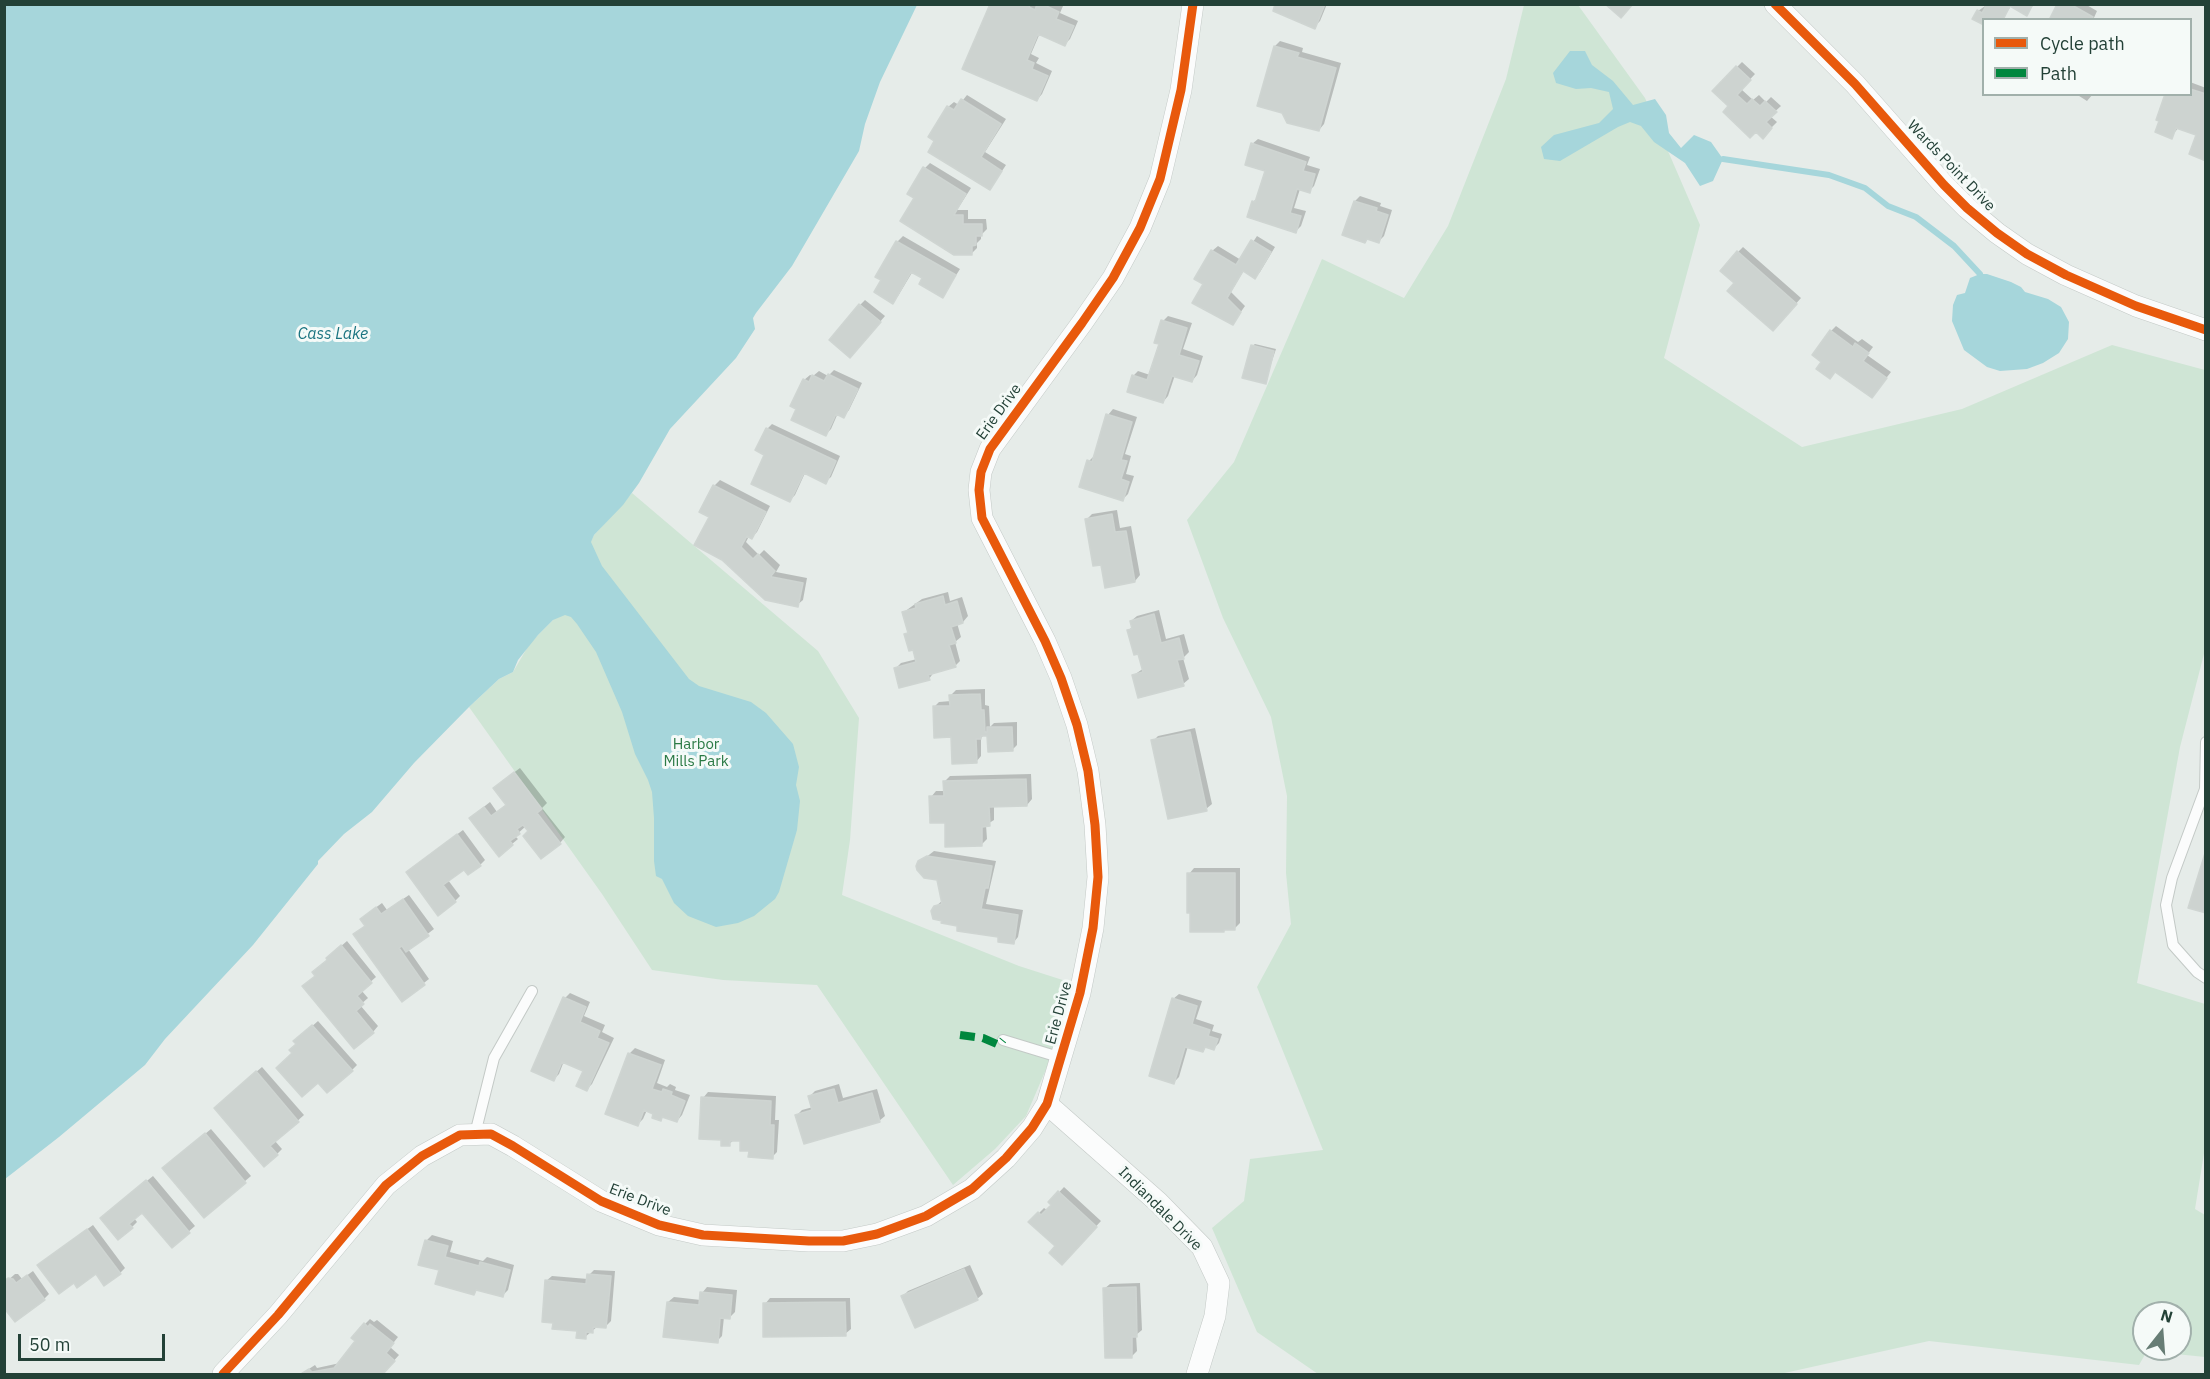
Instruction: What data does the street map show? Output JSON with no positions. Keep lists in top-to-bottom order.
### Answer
{
  "streets": {
    "street": ["Wards Point Drive", "Erie Drive", "Indiandale Drive"]
  },
  "crossings": [
    ["Erie Drive", "Indiandale Drive"]
  ],
  "water": ["Cass Lake"],
  "parks": ["Harbor Mills Park"],
  "legend": ["Cycle path", "Path"],
  "scale_bar": "50 m",
  "north": "top"
}
